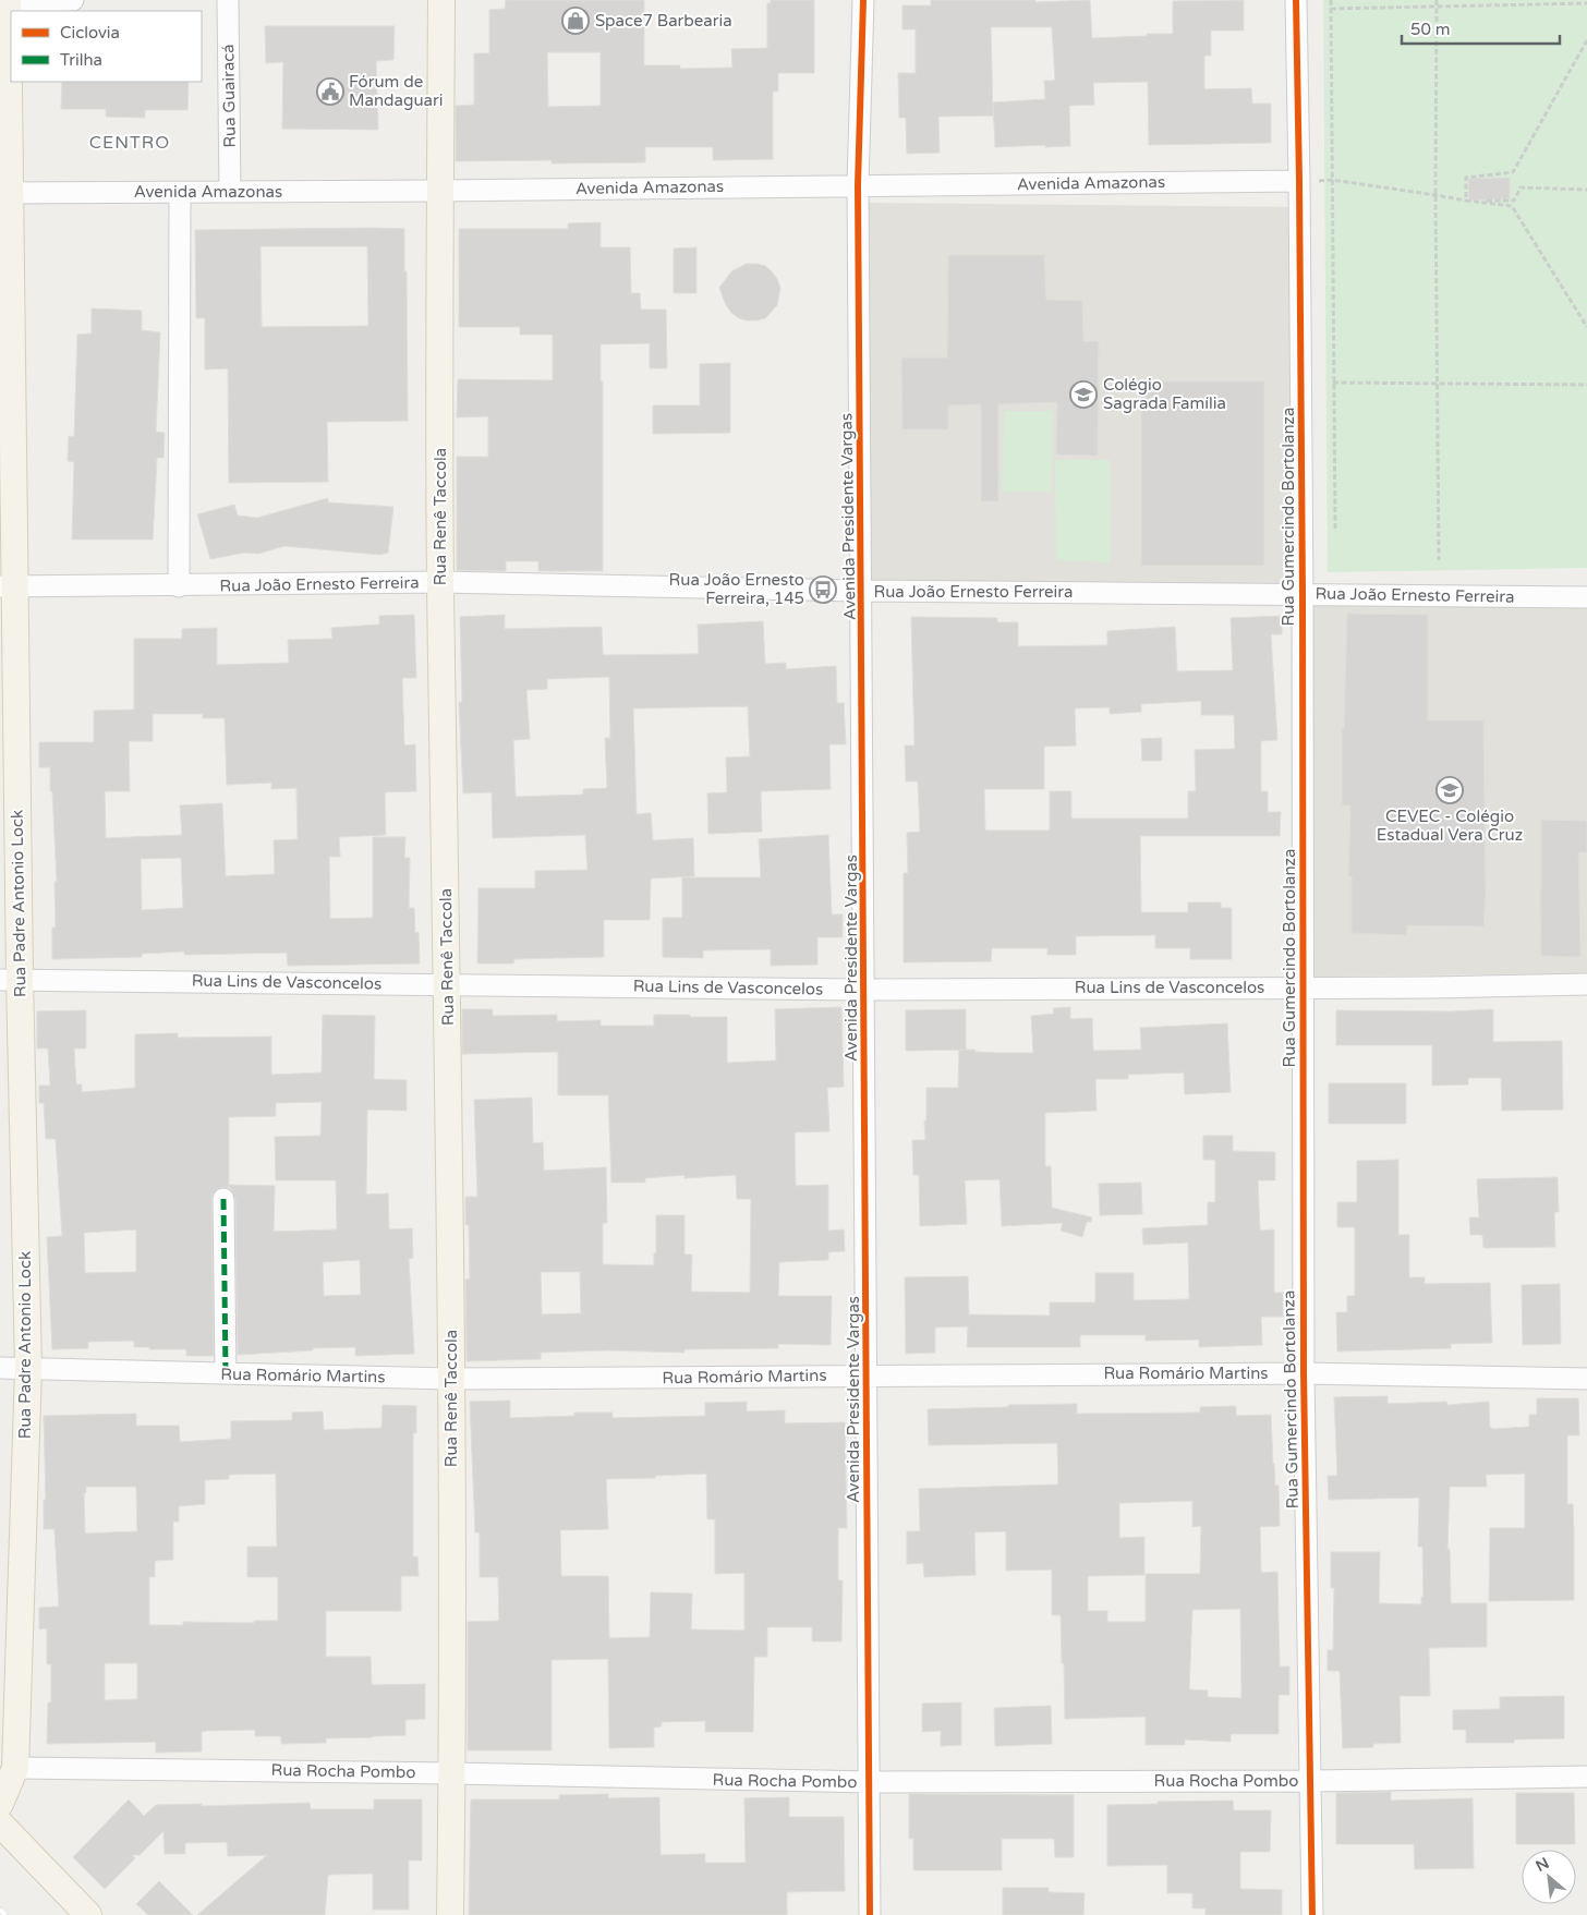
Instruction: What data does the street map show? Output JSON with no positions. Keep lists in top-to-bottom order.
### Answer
{
  "streets": {
    "main road": ["Rua Renê Taccola", "Rua Padre Antonio Lock"],
    "street": [
      "Rua Guairacá",
      "Avenida Amazonas",
      "Avenida Presidente Vargas",
      "Rua Gumercindo Bortolanza",
      "Rua João Ernesto Ferreira",
      "Rua Lins de Vasconcelos",
      "Rua Romário Martins",
      "Rua Rocha Pombo"
    ]
  },
  "crossings": [
    ["Rua Guairacá", "Avenida Amazonas"],
    ["Avenida Amazonas", "Rua Renê Taccola"],
    ["Avenida Amazonas", "Avenida Presidente Vargas"],
    ["Avenida Amazonas", "Rua Gumercindo Bortolanza"],
    ["Avenida Amazonas", "Rua Padre Antonio Lock"],
    ["Rua Renê Taccola", "Rua João Ernesto Ferreira"],
    ["Rua Renê Taccola", "Rua Lins de Vasconcelos"],
    ["Rua Renê Taccola", "Rua Romário Martins"],
    ["Rua Renê Taccola", "Rua Rocha Pombo"],
    ["Avenida Presidente Vargas", "Rua João Ernesto Ferreira"],
    ["Avenida Presidente Vargas", "Rua Lins de Vasconcelos"],
    ["Avenida Presidente Vargas", "Rua Romário Martins"],
    ["Avenida Presidente Vargas", "Rua Rocha Pombo"],
    ["Rua Gumercindo Bortolanza", "Rua João Ernesto Ferreira"],
    ["Rua Gumercindo Bortolanza", "Rua Lins de Vasconcelos"],
    ["Rua Gumercindo Bortolanza", "Rua Romário Martins"],
    ["Rua Gumercindo Bortolanza", "Rua Rocha Pombo"],
    ["Rua João Ernesto Ferreira", "Rua Padre Antonio Lock"],
    ["Rua Padre Antonio Lock", "Rua Lins de Vasconcelos"],
    ["Rua Padre Antonio Lock", "Rua Romário Martins"],
    ["Rua Padre Antonio Lock", "Rua Rocha Pombo"]
  ],
  "districts": ["CENTRO"],
  "places": {
    "shop": ["Space7 Barbearia"],
    "public building": ["Fórum de Mandaguari"],
    "school or university": ["Colégio Sagrada Família", "CEVEC - Colégio Estadual Vera Cruz"],
    "bus stop": ["Rua João Ernesto Ferreira, 145"]
  },
  "legend": ["Ciclovia", "Trilha"],
  "scale_bar": "50 m",
  "north": "top left"
}
